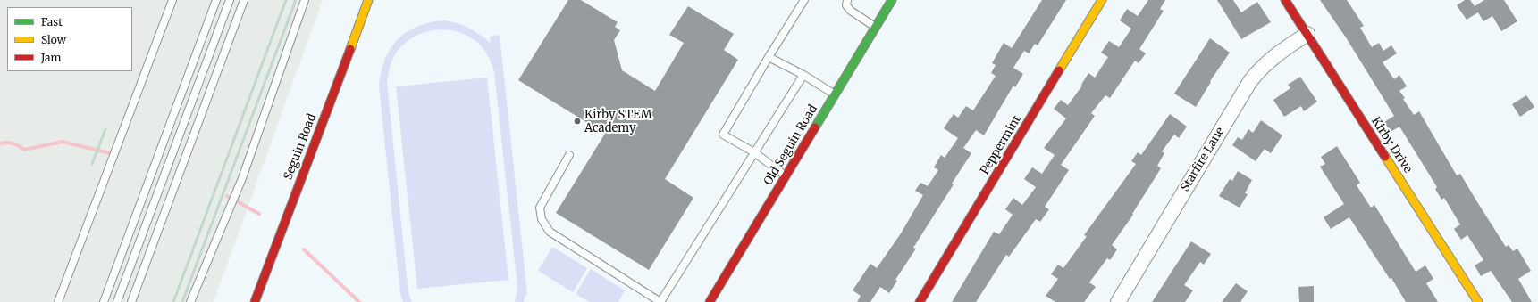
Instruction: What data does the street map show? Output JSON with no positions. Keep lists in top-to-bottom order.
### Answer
{
  "streets": {
    "street": [
      "Old Seguin Road",
      "Peppermint",
      "Kirby Drive",
      "Seguin Road",
      "Starfire Lane"
    ]
  },
  "crossings": [
    ["Kirby Drive", "Starfire Lane"]
  ],
  "places": ["Kirby STEM Academy"],
  "legend": ["Fast", "Slow", "Jam"]
}
